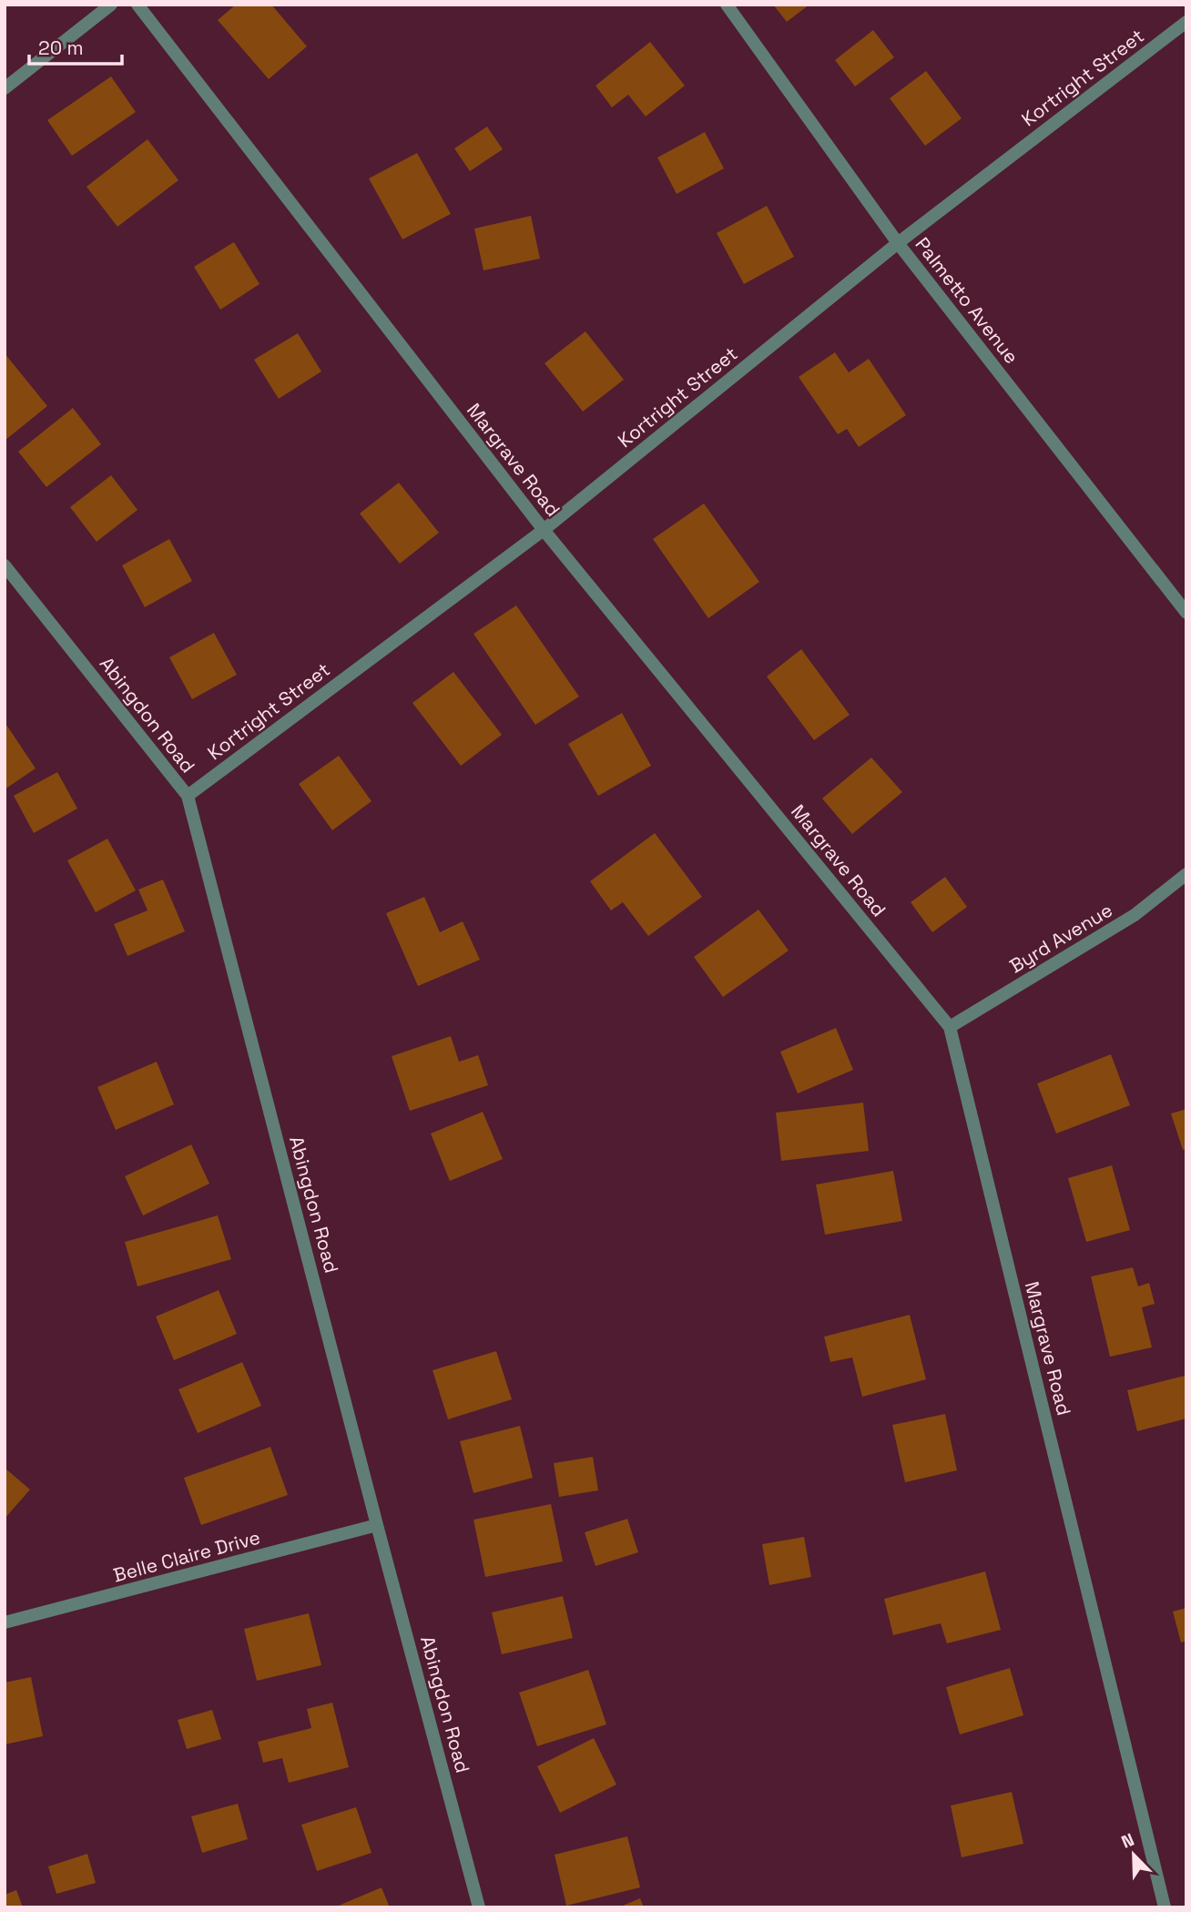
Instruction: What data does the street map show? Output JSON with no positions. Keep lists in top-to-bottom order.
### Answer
{
  "streets": {
    "street": [
      "Kortright Street",
      "Palmetto Avenue",
      "Margrave Road",
      "Abingdon Road",
      "Byrd Avenue",
      "Belle Claire Drive"
    ]
  },
  "crossings": [
    ["Kortright Street", "Palmetto Avenue"],
    ["Kortright Street", "Margrave Road"],
    ["Kortright Street", "Abingdon Road"],
    ["Margrave Road", "Byrd Avenue"],
    ["Abingdon Road", "Belle Claire Drive"]
  ],
  "scale_bar": "20 m",
  "north": "top left"
}
